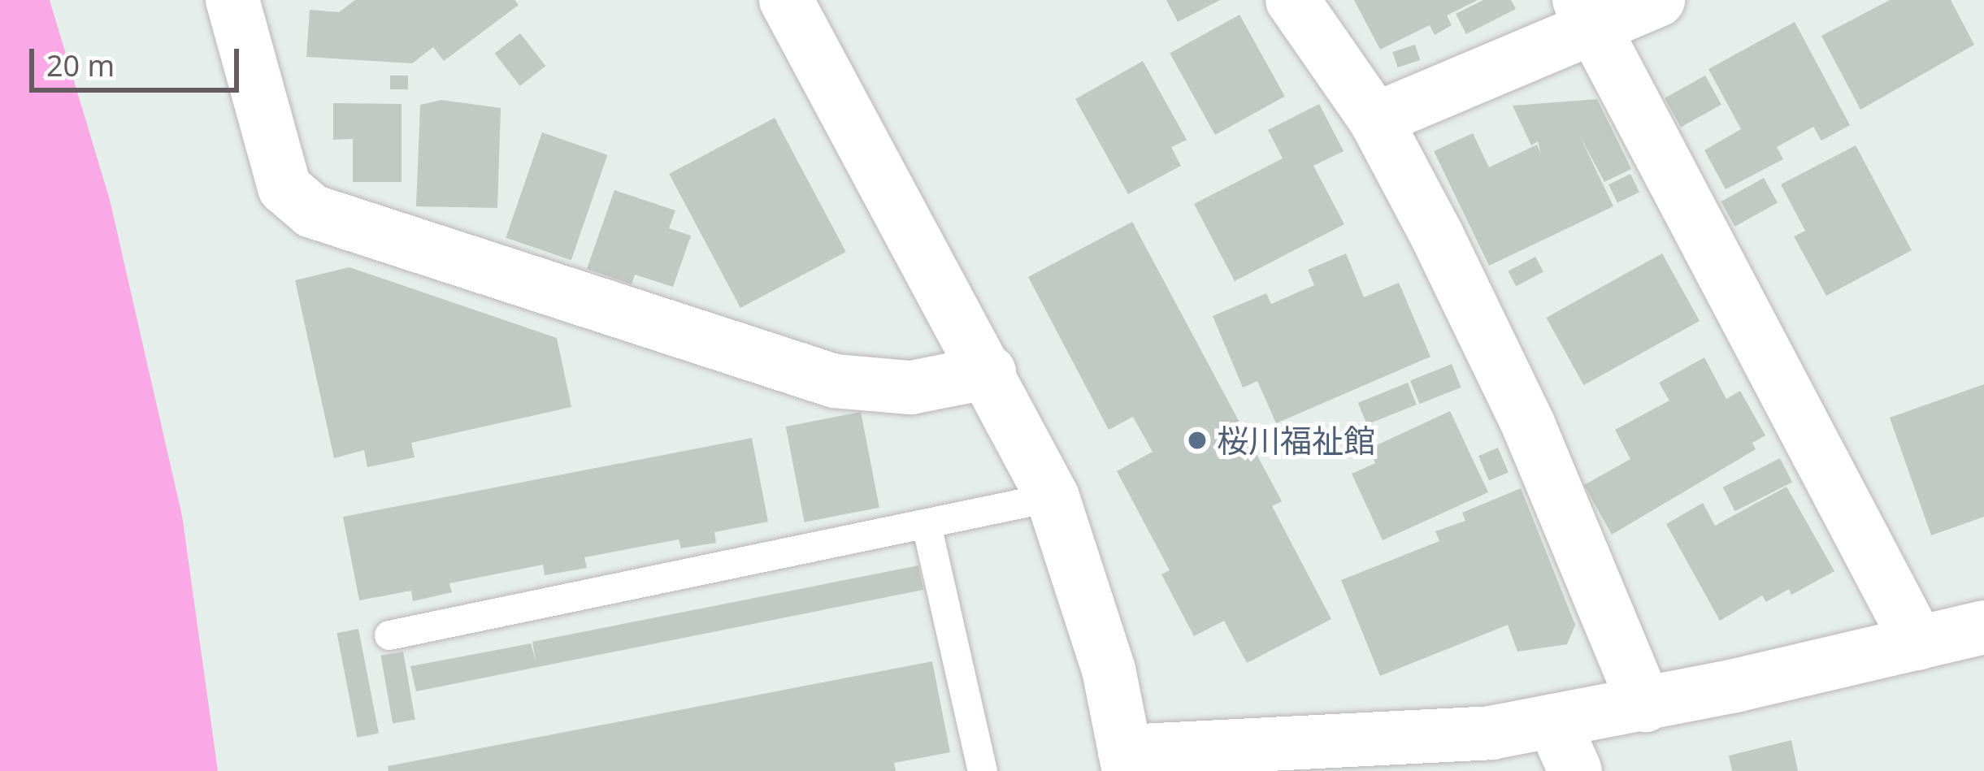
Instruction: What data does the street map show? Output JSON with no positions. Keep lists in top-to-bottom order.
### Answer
{
  "places": ["桜川福祉館"],
  "scale_bar": "20 m"
}
